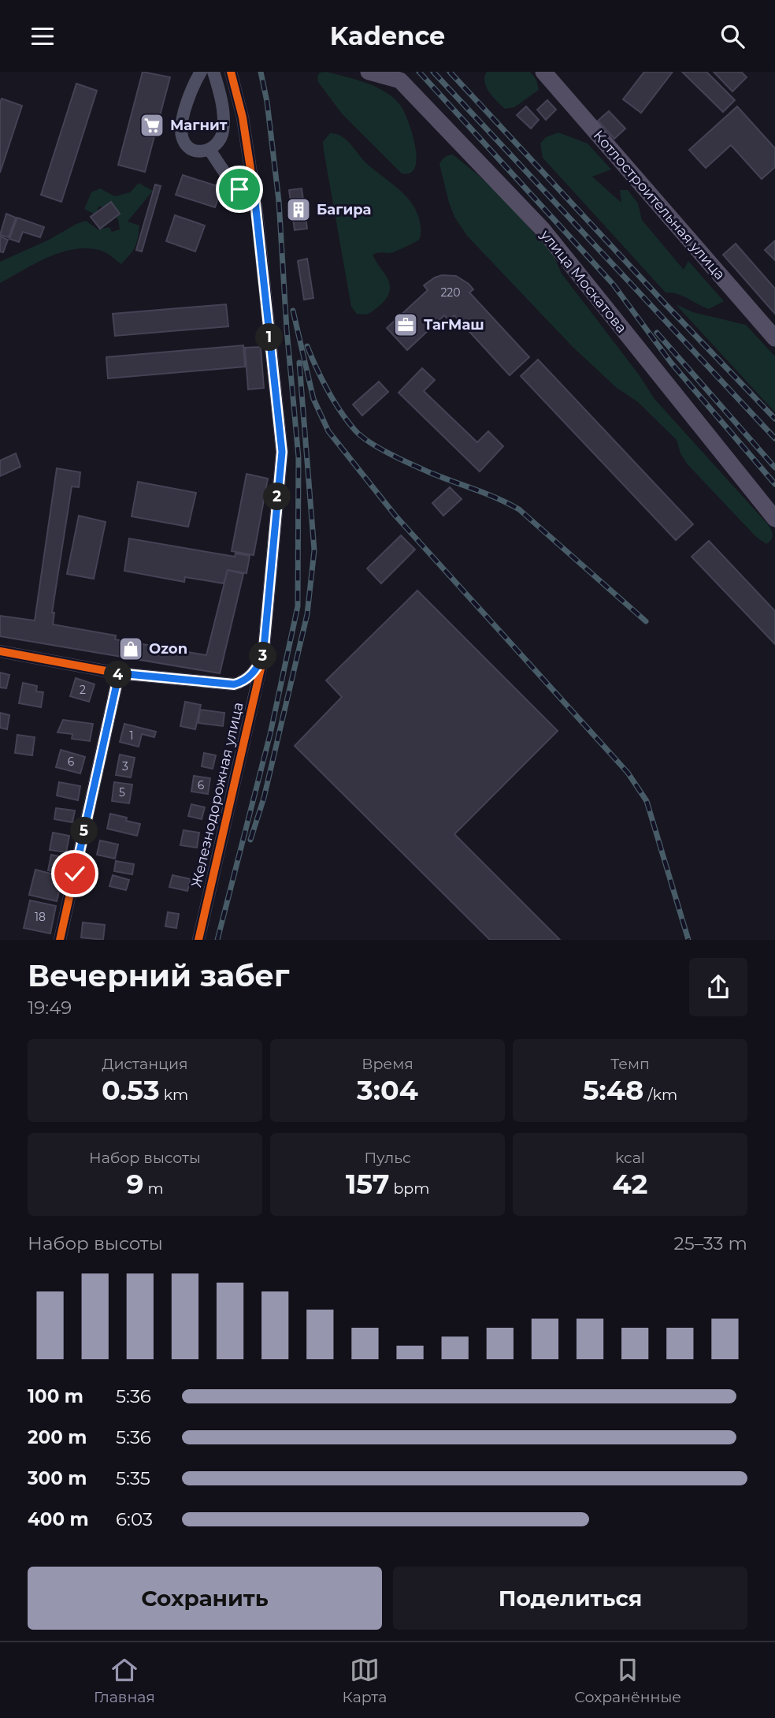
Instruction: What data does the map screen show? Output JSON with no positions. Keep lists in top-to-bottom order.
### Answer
{
  "streets": {
    "main road": ["Котлостроительная улица", "улица Москатова"],
    "street": ["Железнодорожная улица"]
  },
  "places": {
    "supermarket": ["Магнит"],
    "building": ["Багира"],
    "office": ["ТагМаш"],
    "shop": ["Ozon"]
  },
  "house_numbers": [
    "220",
    "2",
    "1",
    "6",
    "3",
    "6",
    "5",
    "18"
  ],
  "page": {
    "header": "Kadence",
    "pins": [
      "1",
      "2",
      "3",
      "4",
      "5"
    ],
    "heading": ["Вечерний забег", "19:49"],
    "stats": [
      ["Дистанция", "0.53 km"],
      ["Время", "3:04"],
      ["Темп", "5:48 /km"],
      ["Набор высоты", "9 m"],
      ["Пульс", "157 bpm"],
      ["kcal", "42"]
    ],
    "chart": ["Набор высоты", "25–33 m"],
    "list": [
      {
        "name": "100 m",
        "note": "5:36"
      },
      {
        "name": "200 m",
        "note": "5:36"
      },
      {
        "name": "300 m",
        "note": "5:35"
      },
      {
        "name": "400 m",
        "note": "6:03"
      }
    ],
    "buttons": ["Сохранить", "Поделиться"],
    "tabs": ["Главная", "Карта", "Сохранённые"]
  }
}
